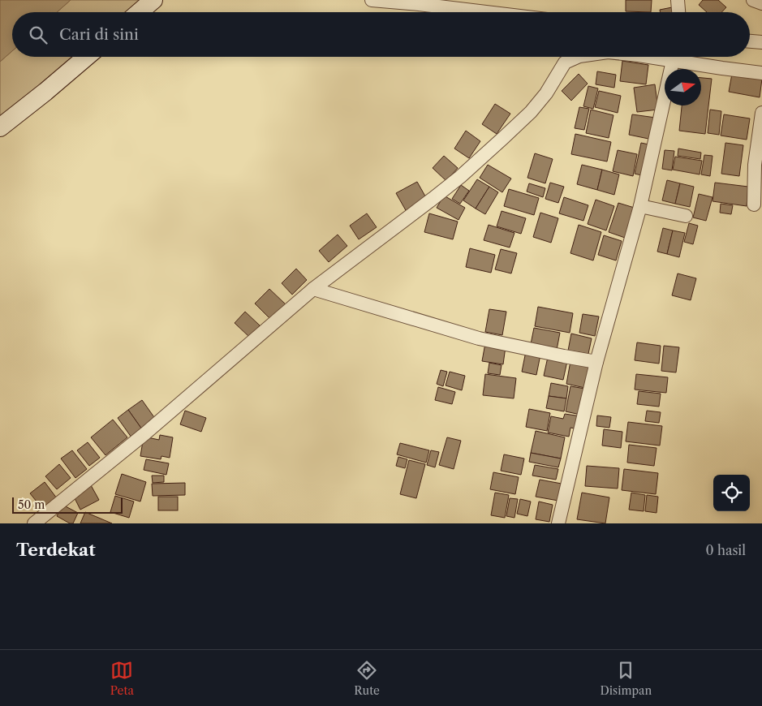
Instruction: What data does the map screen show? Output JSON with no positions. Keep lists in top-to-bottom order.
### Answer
{
  "scale_bar": "50 m",
  "north": "right",
  "page": {
    "search": "Cari di sini",
    "scale": "50 m",
    "heading": ["Terdekat", "0 hasil"],
    "nav": ["Peta", "Rute", "Disimpan"]
  }
}
